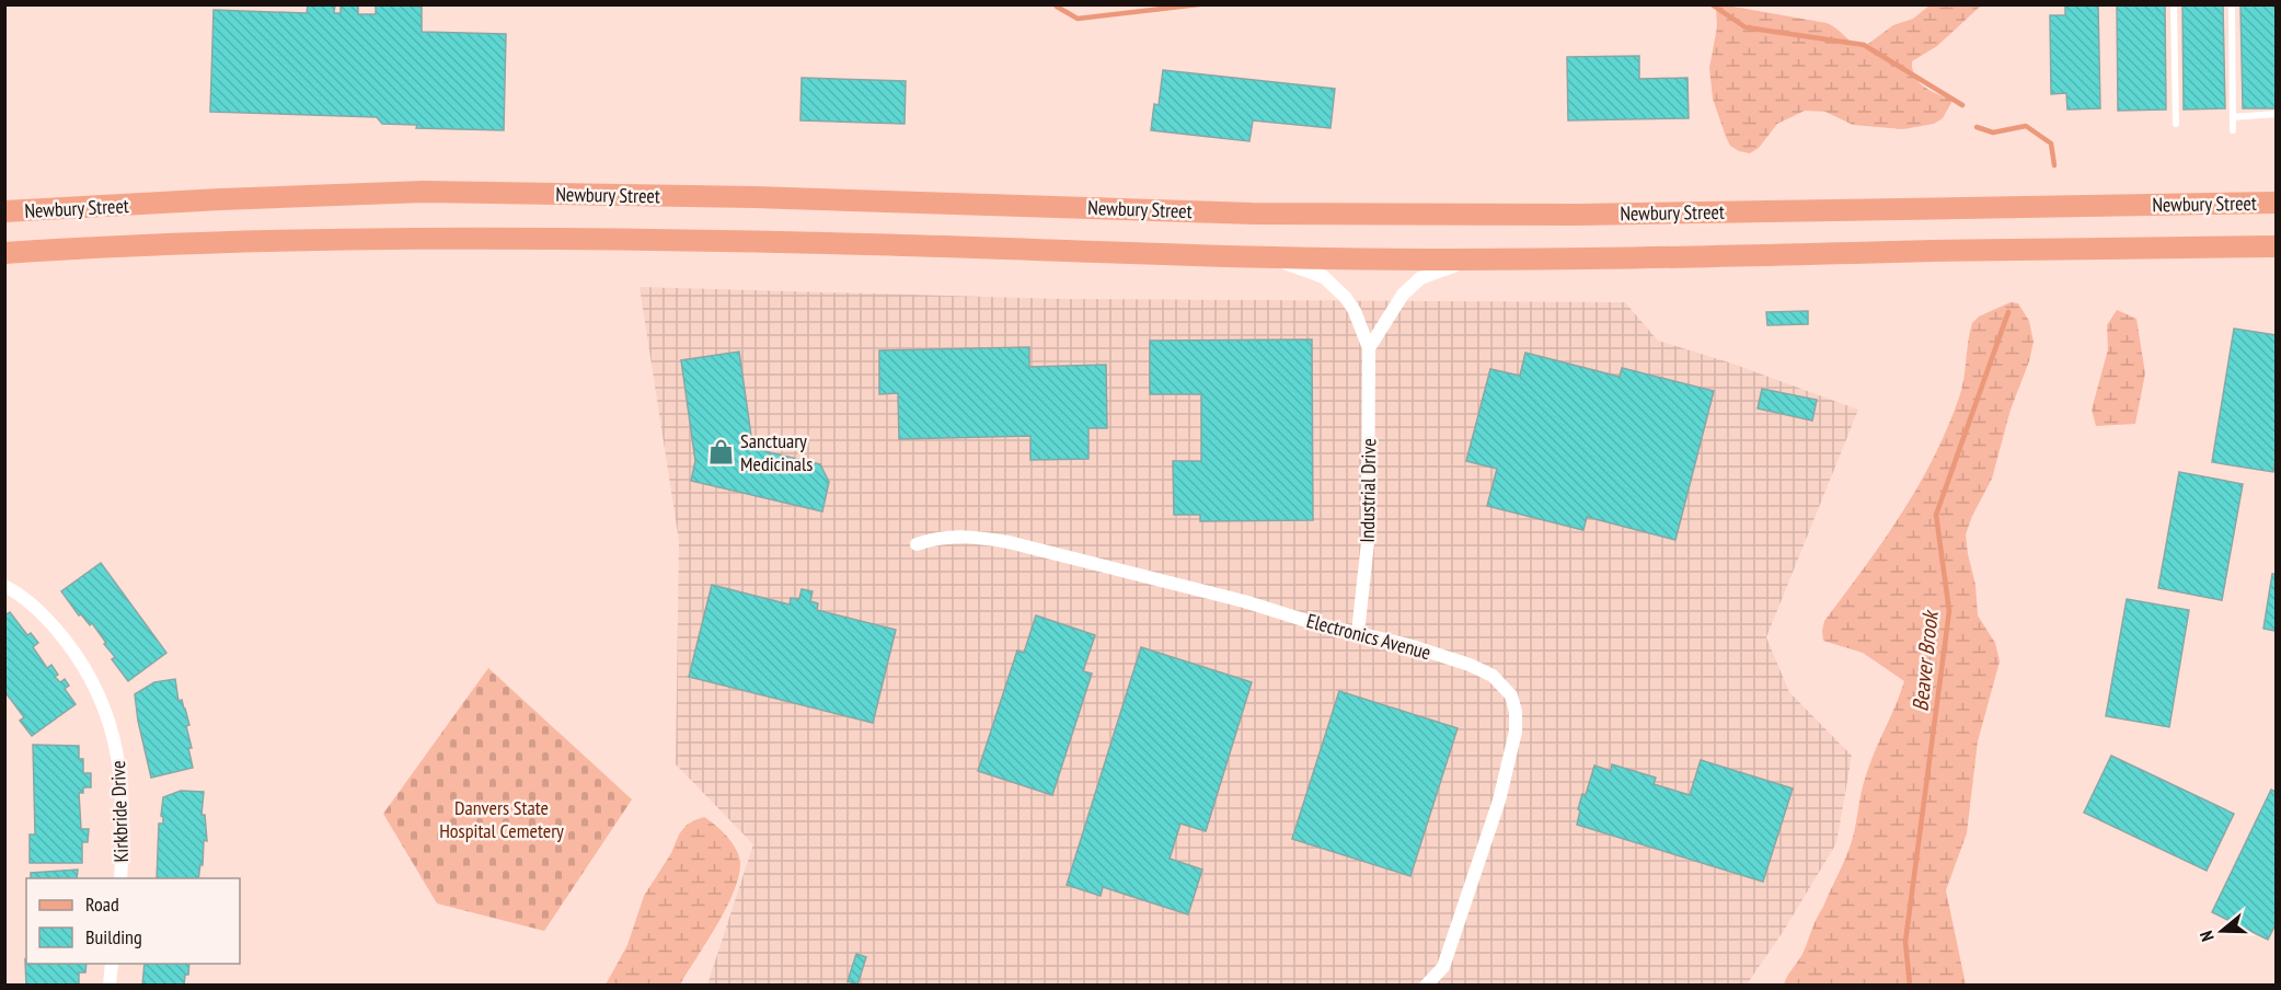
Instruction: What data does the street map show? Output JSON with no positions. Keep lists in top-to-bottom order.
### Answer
{
  "streets": {
    "main road": ["Newbury Street"],
    "street": ["Industrial Drive", "Electronics Avenue", "Kirkbride Drive"]
  },
  "crossings": [
    ["Newbury Street", "Industrial Drive"],
    ["Industrial Drive", "Electronics Avenue"]
  ],
  "water": ["Beaver Brook"],
  "parks": ["Danvers State Hospital Cemetery"],
  "places": {
    "shop": ["Sanctuary Medicinals"]
  },
  "legend": ["Road", "Building"],
  "north": "left"
}
